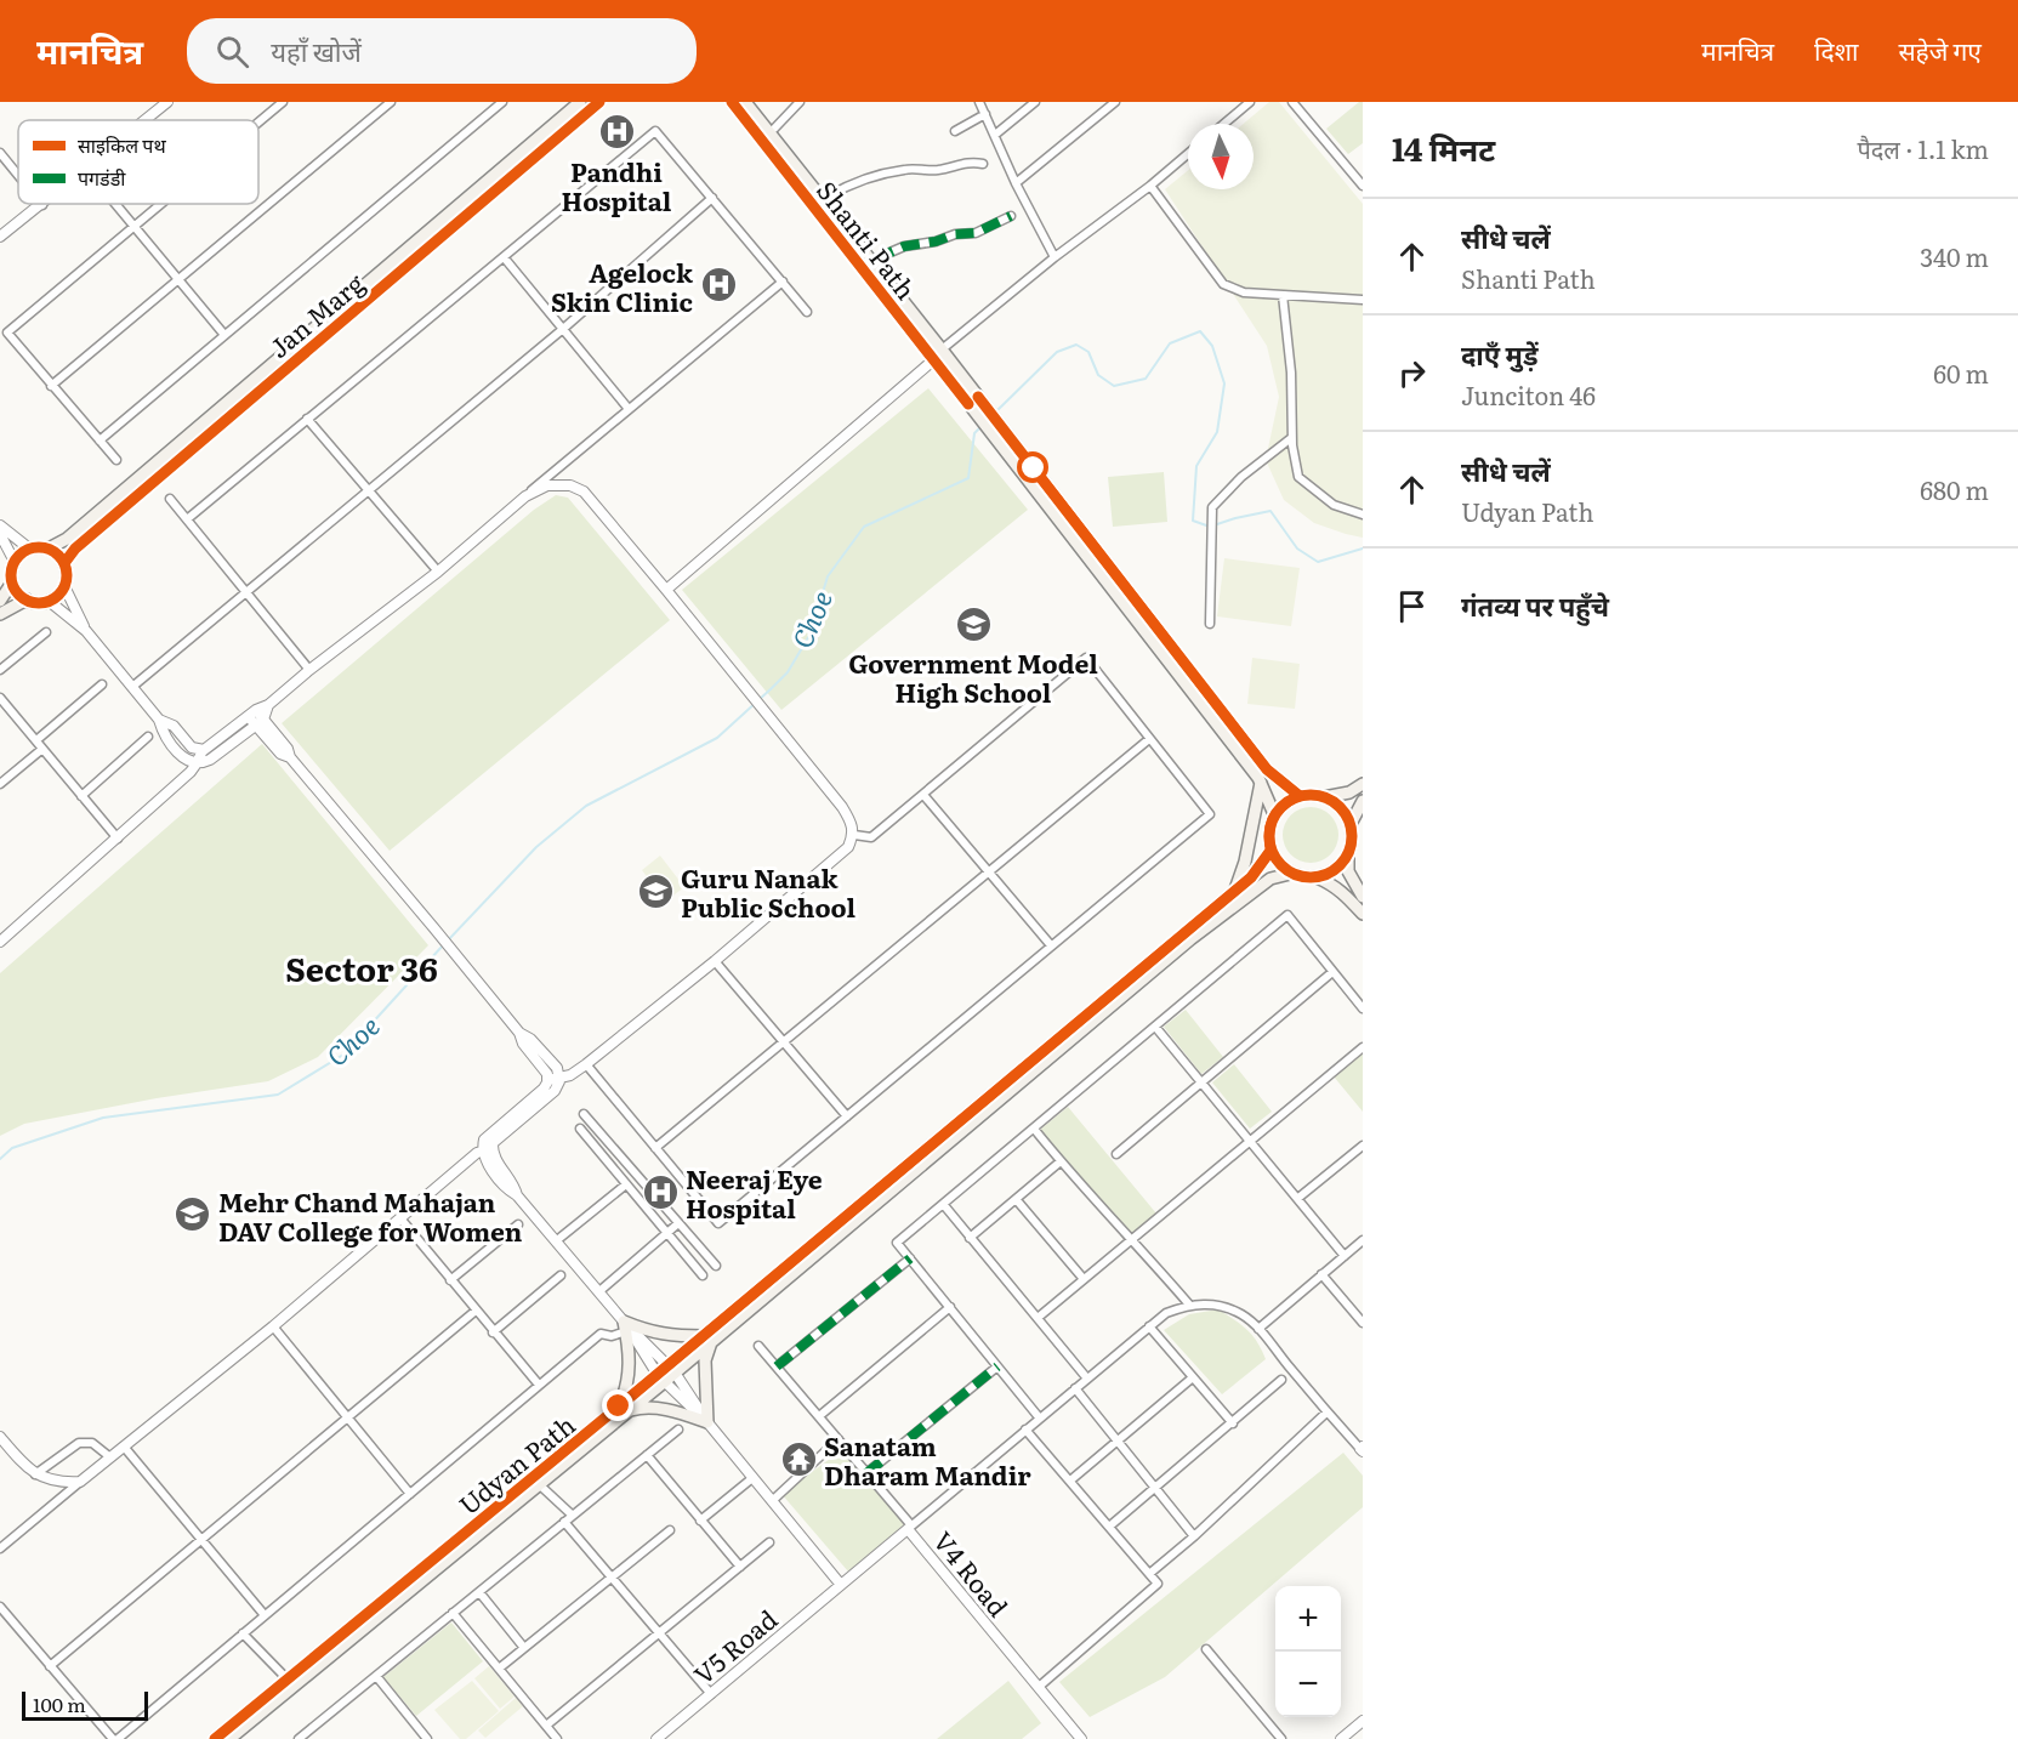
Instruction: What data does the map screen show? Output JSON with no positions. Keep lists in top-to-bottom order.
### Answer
{
  "streets": {
    "main road": ["Shanti Path", "Jan Marg", "Udyan Path"],
    "street": ["V4 Road", "V5 Road"]
  },
  "crossings": [
    ["Shanti Path", "Udyan Path"],
    ["V4 Road", "V5 Road"]
  ],
  "districts": ["Sector 36"],
  "water": ["Choe"],
  "places": {
    "hospital": ["Pandhi Hospital", "Agelock Skin Clinic", "Neeraj Eye Hospital"],
    "school or university": ["Government Model High School", "Guru Nanak Public School", "Mehr Chand Mahajan DAV College for Women"],
    "temple": ["Sanatam Dharam Mandir"]
  },
  "legend": ["साइकिल पथ", "पगडंडी"],
  "scale_bar": "100 m",
  "north": "bottom",
  "page": {
    "header": "मानचित्र",
    "search": "यहाँ खोजें",
    "nav": ["मानचित्र", "दिशा", "सहेजे गए"],
    "heading": ["14 मिनट", "पैदल · 1.1 km"],
    "list": [
      ["सीधे चलें", "Shanti Path", "340 m"],
      ["दाएँ मुड़ें", "Junciton 46", "60 m"],
      ["सीधे चलें", "Udyan Path", "680 m"],
      "गंतव्य पर पहुँचे"
    ],
    "map_buttons": ["+", "−"],
    "scale": "100 m"
  }
}
